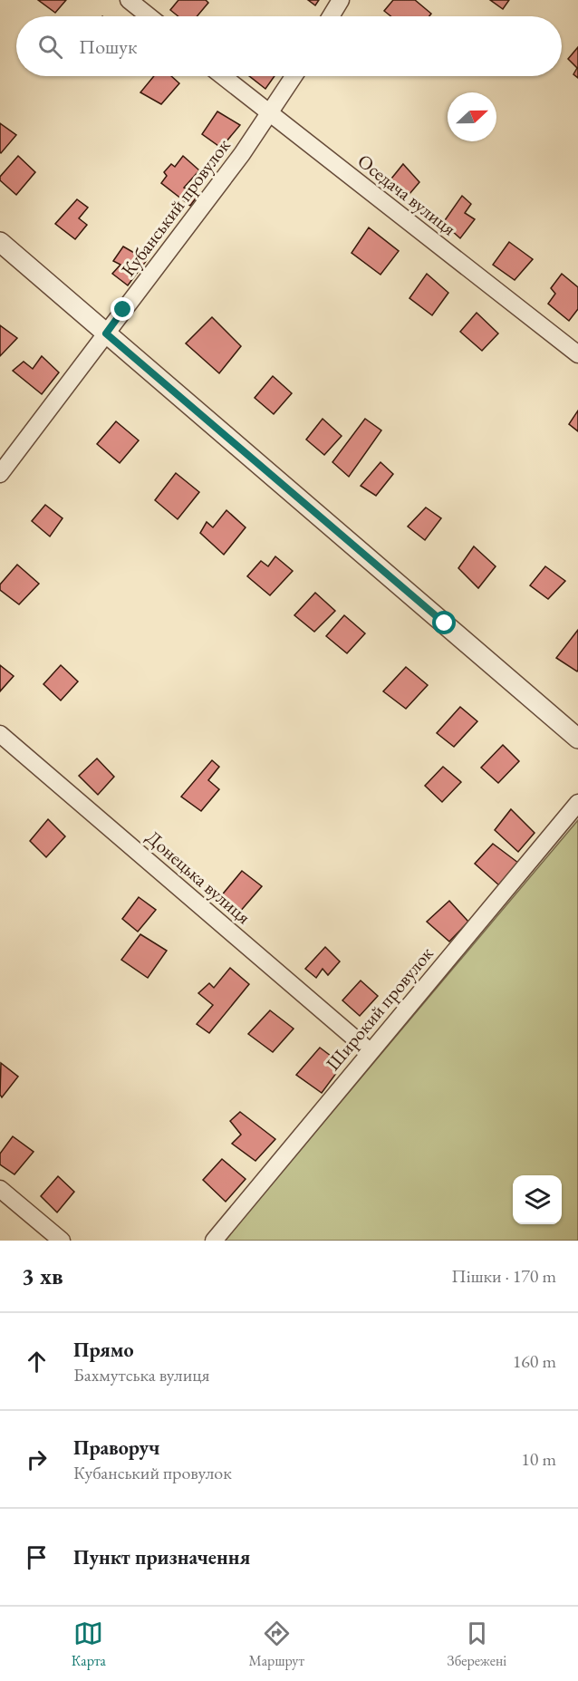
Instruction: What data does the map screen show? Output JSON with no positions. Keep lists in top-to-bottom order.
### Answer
{
  "streets": {
    "street": [
      "Оседача вулиця",
      "Кубанський провулок",
      "Донецька вулиця",
      "Широкий провулок"
    ]
  },
  "crossings": [
    ["Оседача вулиця", "Кубанський провулок"],
    ["Донецька вулиця", "Широкий провулок"]
  ],
  "north": "right",
  "page": {
    "search": "Пошук",
    "heading": ["3 хв", "Пішки · 170 m"],
    "list": [
      ["Прямо", "Бахмутська вулиця", "160 m"],
      ["Праворуч", "Кубанський провулок", "10 m"],
      "Пункт призначення"
    ],
    "nav": ["Карта", "Маршрут", "Збережені"]
  }
}
